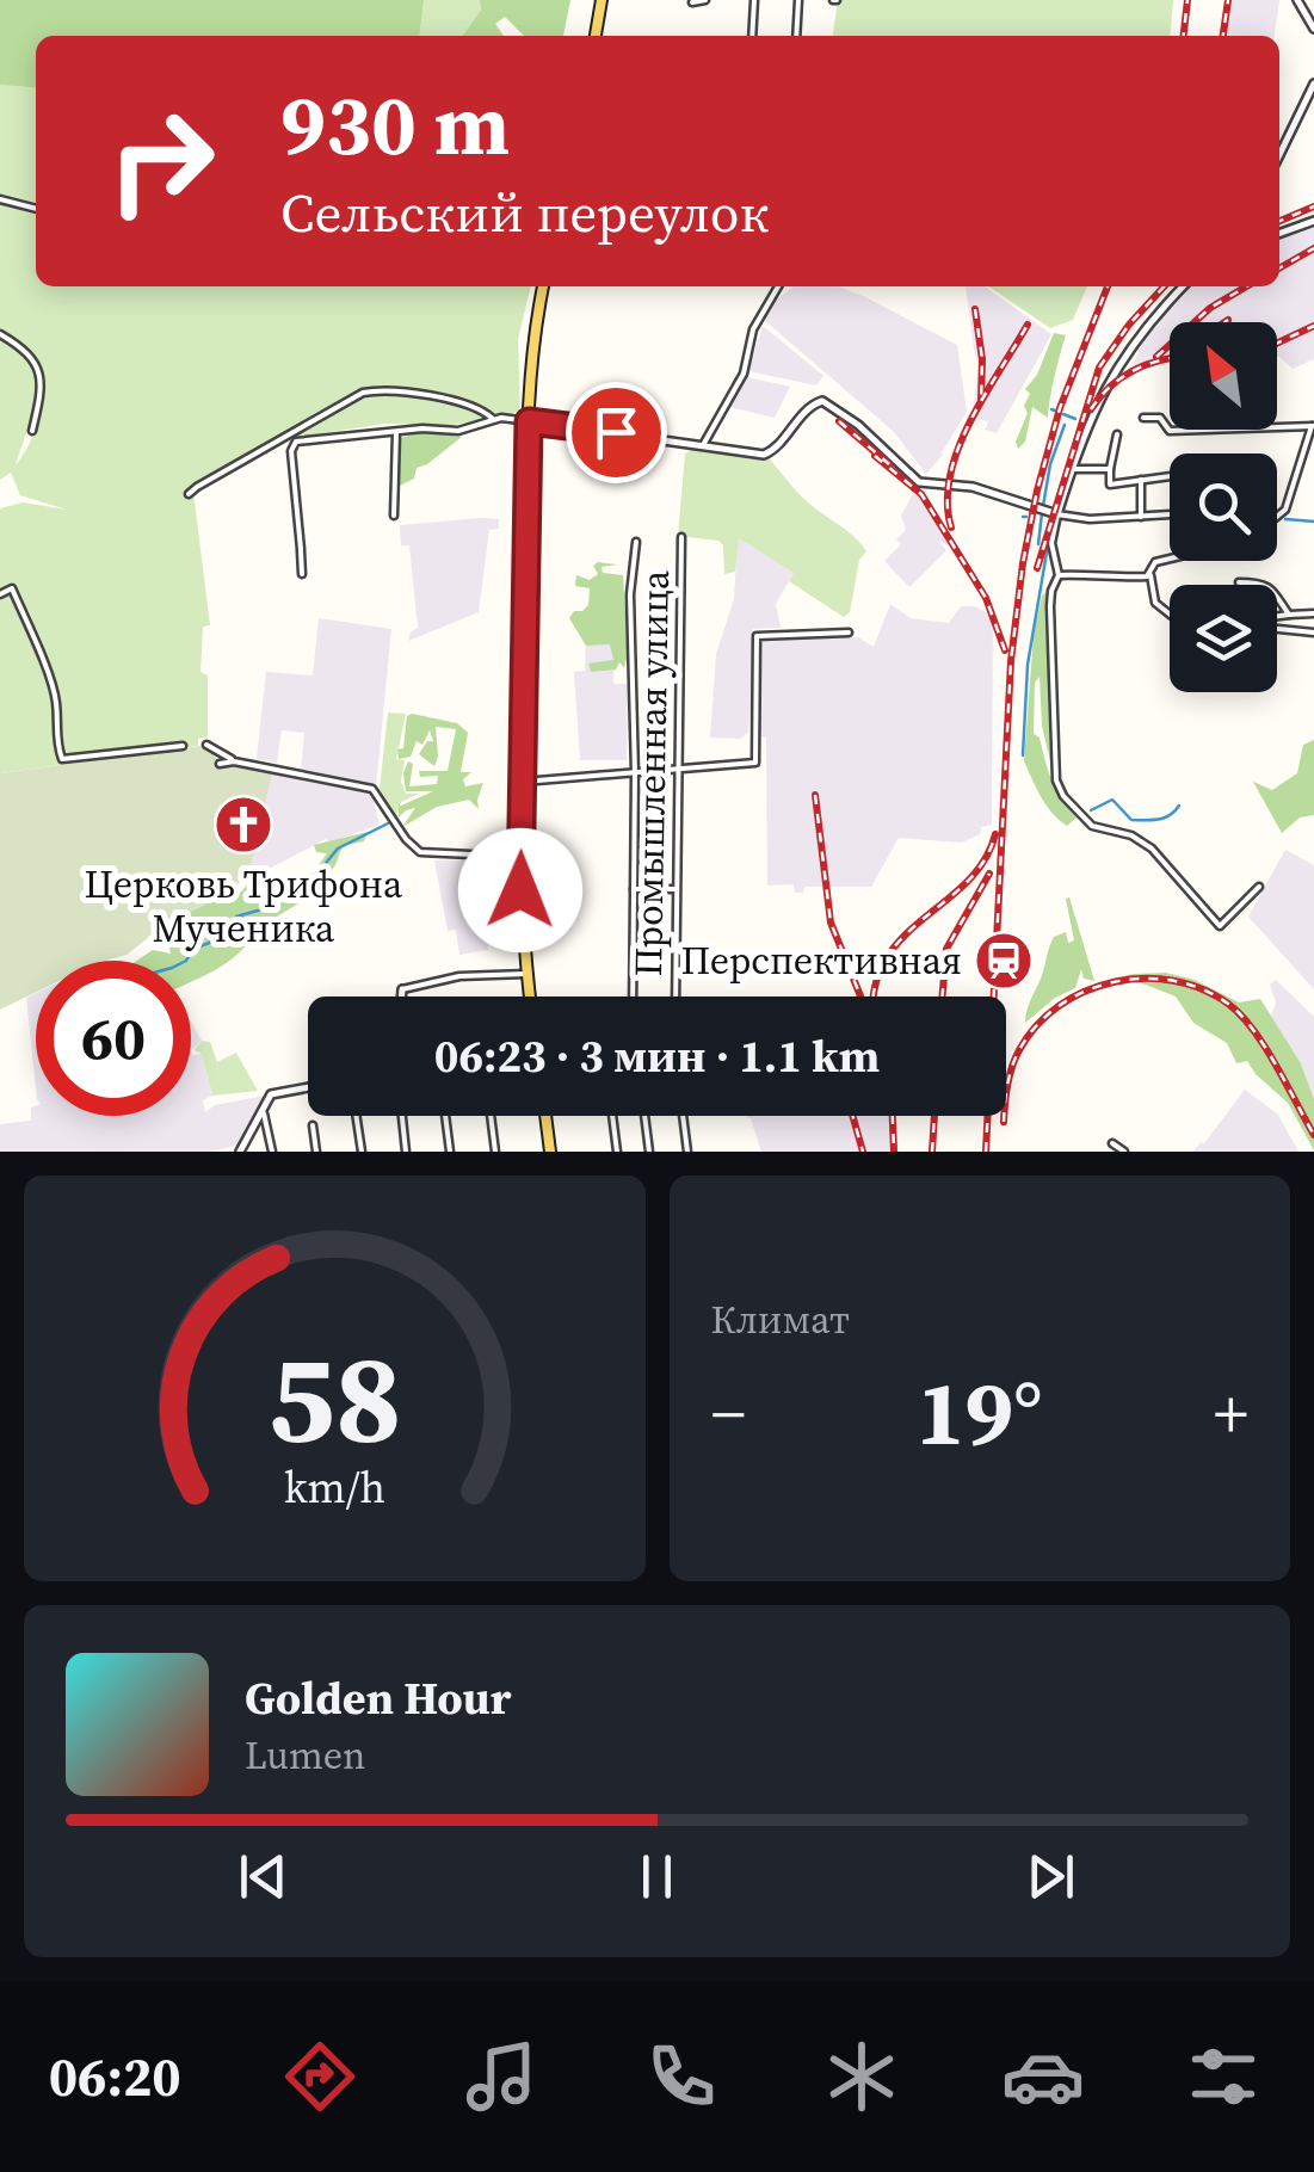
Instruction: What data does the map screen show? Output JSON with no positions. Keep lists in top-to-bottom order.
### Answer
{
  "streets": {
    "street": ["Промышленная улица"]
  },
  "places": {
    "church": ["Церковь Трифона Мученика"],
    "station": ["Перспективная"]
  },
  "north": "top left",
  "page": {
    "turn": ["930 m", "Сельский переулок"],
    "limit": "60",
    "trip": "06:23 · 3 мин · 1.1 km",
    "tile": "Климат",
    "heat": ["−", "19°", "+"],
    "song": ["Golden Hour", "Lumen"],
    "tabs": "06:20",
    "gauge": ["58", "km/h"]
  }
}
